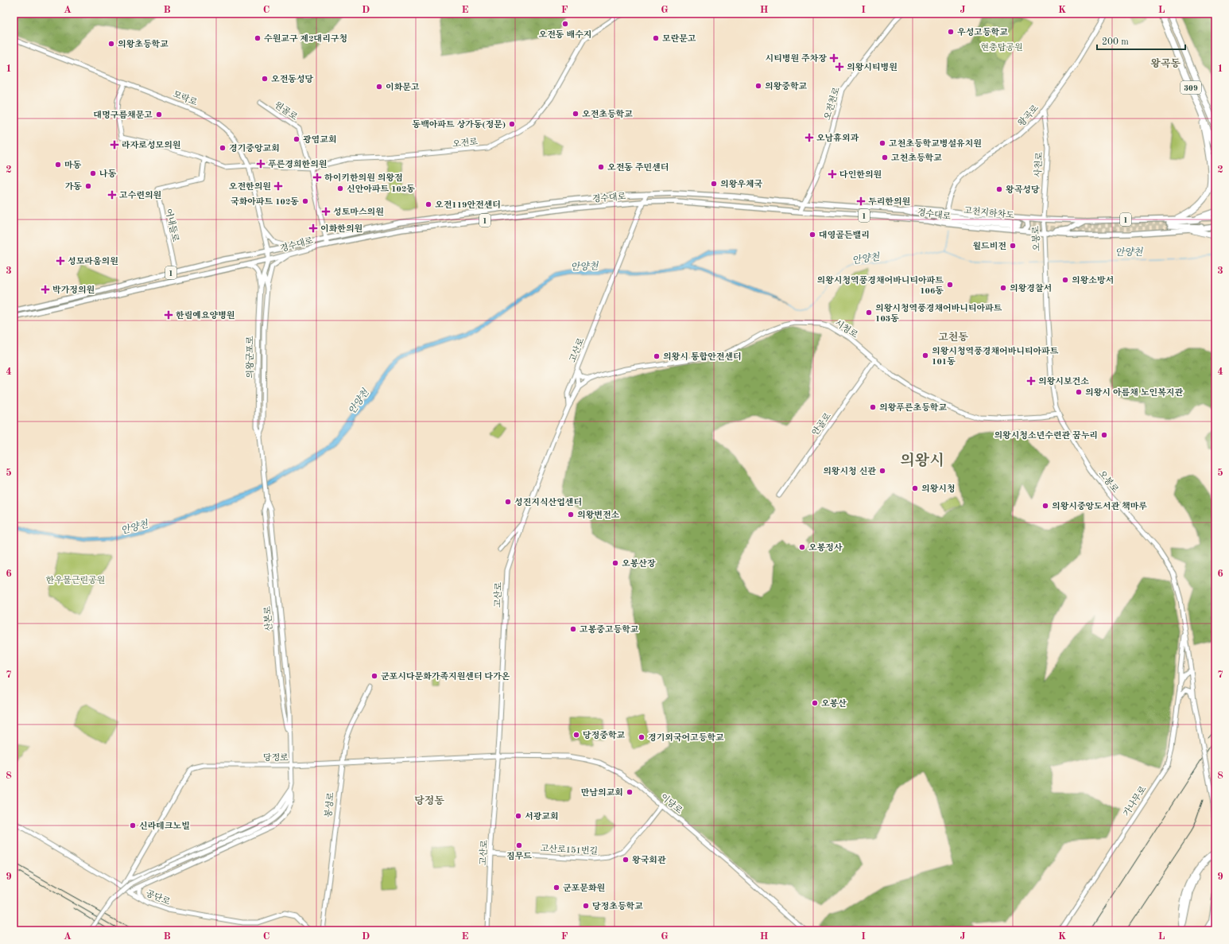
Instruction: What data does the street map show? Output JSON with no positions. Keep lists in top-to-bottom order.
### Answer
{
  "streets": {
    "highway": ["309"],
    "main road": ["경수대로", "고천지하차도", "1"],
    "street": [
      "모락로",
      "오전천로",
      "원골로",
      "왕곡로",
      "오전로",
      "사천로",
      "어내들로",
      "오봉로",
      "시청로",
      "고산로",
      "의왕군포로",
      "안골로",
      "산본로",
      "당정로",
      "가나무로",
      "이당로",
      "봉성로",
      "고산로151번길",
      "공단로"
    ]
  },
  "crossings": [
    ["모락로", "오전로"],
    ["모락로", "경수대로"],
    ["모락로", "의왕군포로"],
    ["오전천로", "경수대로"],
    ["원골로", "오전로"],
    ["원골로", "경수대로"],
    ["왕곡로", "사천로"],
    ["왕곡로", "경수대로"],
    ["오전로", "어내들로"],
    ["사천로", "경수대로"],
    ["사천로", "오봉로"],
    ["경수대로", "고천지하차도"],
    ["경수대로", "1"],
    ["경수대로", "어내들로"],
    ["경수대로", "오봉로"],
    ["경수대로", "고산로"],
    ["경수대로", "의왕군포로"],
    ["오봉로", "시청로"],
    ["오봉로", "가나무로"],
    ["시청로", "고산로"],
    ["시청로", "안골로"],
    ["고산로", "당정로"],
    ["고산로", "이당로"],
    ["고산로", "고산로151번길"],
    ["의왕군포로", "산본로"],
    ["산본로", "당정로"],
    ["당정로", "이당로"],
    ["당정로", "봉성로"],
    ["당정로", "공단로"],
    ["이당로", "고산로151번길"]
  ],
  "districts": [
    "왕곡동",
    "고천동",
    "의왕시",
    "당정동"
  ],
  "water": ["안양천"],
  "parks": ["현충탑공원", "한우물근린공원"],
  "places": {
    "other": [
      "오전동 배수지",
      "우성고등학교",
      "수원교구 제2대리구청",
      "모란문고",
      "의왕초등학교",
      "오전동성당",
      "의왕중학교",
      "이화문고",
      "오전초등학교",
      "대명구름채문고",
      "동백아파트 상가동(정문)",
      "광염교회",
      "고천초등학교병설유치원",
      "경기중앙교회",
      "고천초등학교",
      "마동",
      "오전동 주민센터",
      "나동",
      "의왕우체국",
      "가동",
      "신안아파트 102동",
      "왕곡성당",
      "국화아파트 102동",
      "오전119안전센터",
      "대영골든밸리",
      "월드비전",
      "의왕소방서",
      "의왕시청역풍경채어바니티아파트 106동",
      "의왕경찰서",
      "의왕시청역풍경채어바니티아파트 103동",
      "의왕시청역풍경채어바니티아파트 101동",
      "의왕시 통합안전센터",
      "의왕시 아름채 노인복지관",
      "의왕푸른초등학교",
      "의왕시청소년수련관 꿈누리",
      "의왕시청 신관",
      "의왕시청",
      "성진지식산업센터",
      "의왕시중앙도서관 책마루",
      "의왕변전소",
      "오봉정사",
      "오봉산장",
      "고봉중고등학교",
      "군포시다문화가족지원센터 다가온",
      "오봉산",
      "당정중학교",
      "경기외국어고등학교",
      "만남의교회",
      "서광교회",
      "신라테크노빌",
      "짐무드",
      "왕국회관",
      "군포문화원",
      "당정초등학교"
    ],
    "health": [
      "시티병원 주차장",
      "의왕시티병원",
      "오남휴외과",
      "라자로성모의원",
      "푸른경희한의원",
      "다인한의원",
      "하이키한의원 의왕점",
      "오전한의원",
      "고수련의원",
      "두리한의원",
      "성토마스의원",
      "이화한의원",
      "성모라움의원",
      "박가정의원",
      "한림예요양병원",
      "의왕시보건소"
    ]
  },
  "scale_bar": "200 m",
  "grid": {
    "columns": [
      "A",
      "B",
      "C",
      "D",
      "E",
      "F",
      "G",
      "H",
      "I",
      "J",
      "K",
      "L"
    ],
    "rows": [
      "1",
      "2",
      "3",
      "4",
      "5",
      "6",
      "7",
      "8",
      "9"
    ]
  }
}
